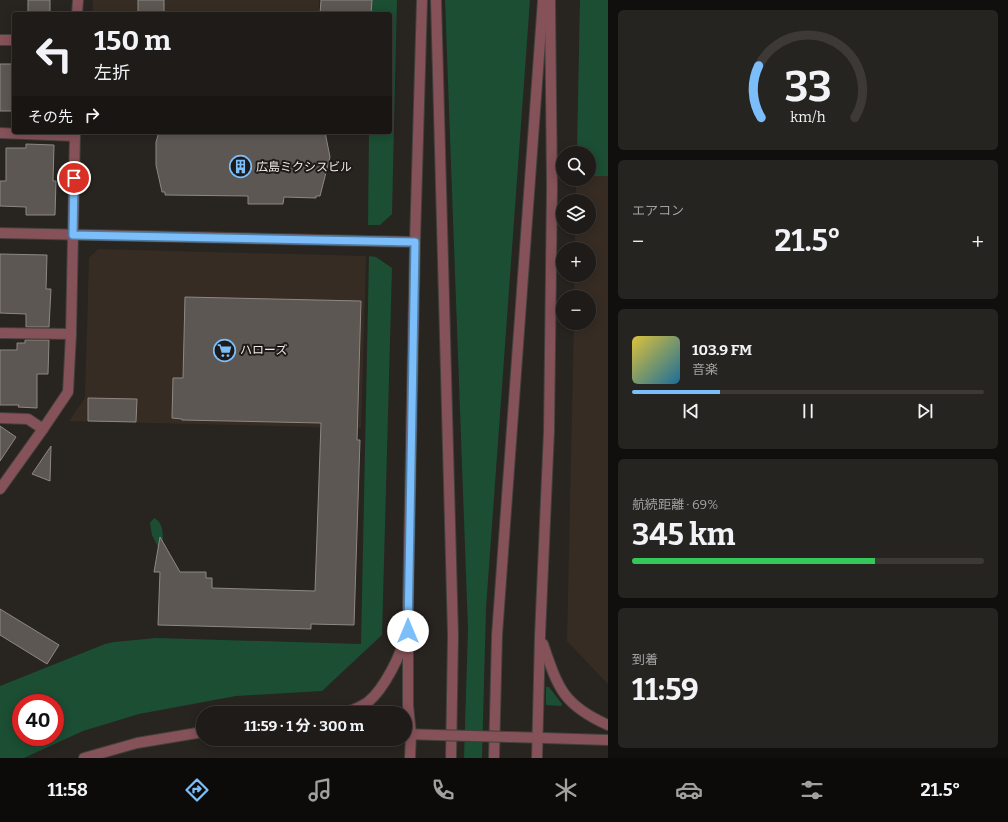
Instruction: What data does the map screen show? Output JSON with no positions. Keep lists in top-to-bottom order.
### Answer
{
  "places": {
    "building": ["広島ミクシスビル"],
    "supermarket": ["ハローズ"]
  },
  "page": {
    "turn": ["150 m", "左折"],
    "then": "その先",
    "map_buttons": ["+", "−"],
    "tile": [
      "エアコン",
      ["航続距離 · 69%", "345 km"],
      ["到着", "11:59"]
    ],
    "heat": ["−", "21.5°", "+"],
    "song": ["103.9 FM", "音楽"],
    "limit": "40",
    "trip": "11:59 · 1 分 · 300 m",
    "tabs": ["11:58", "21.5°"],
    "gauge": ["33", "km/h"]
  }
}
